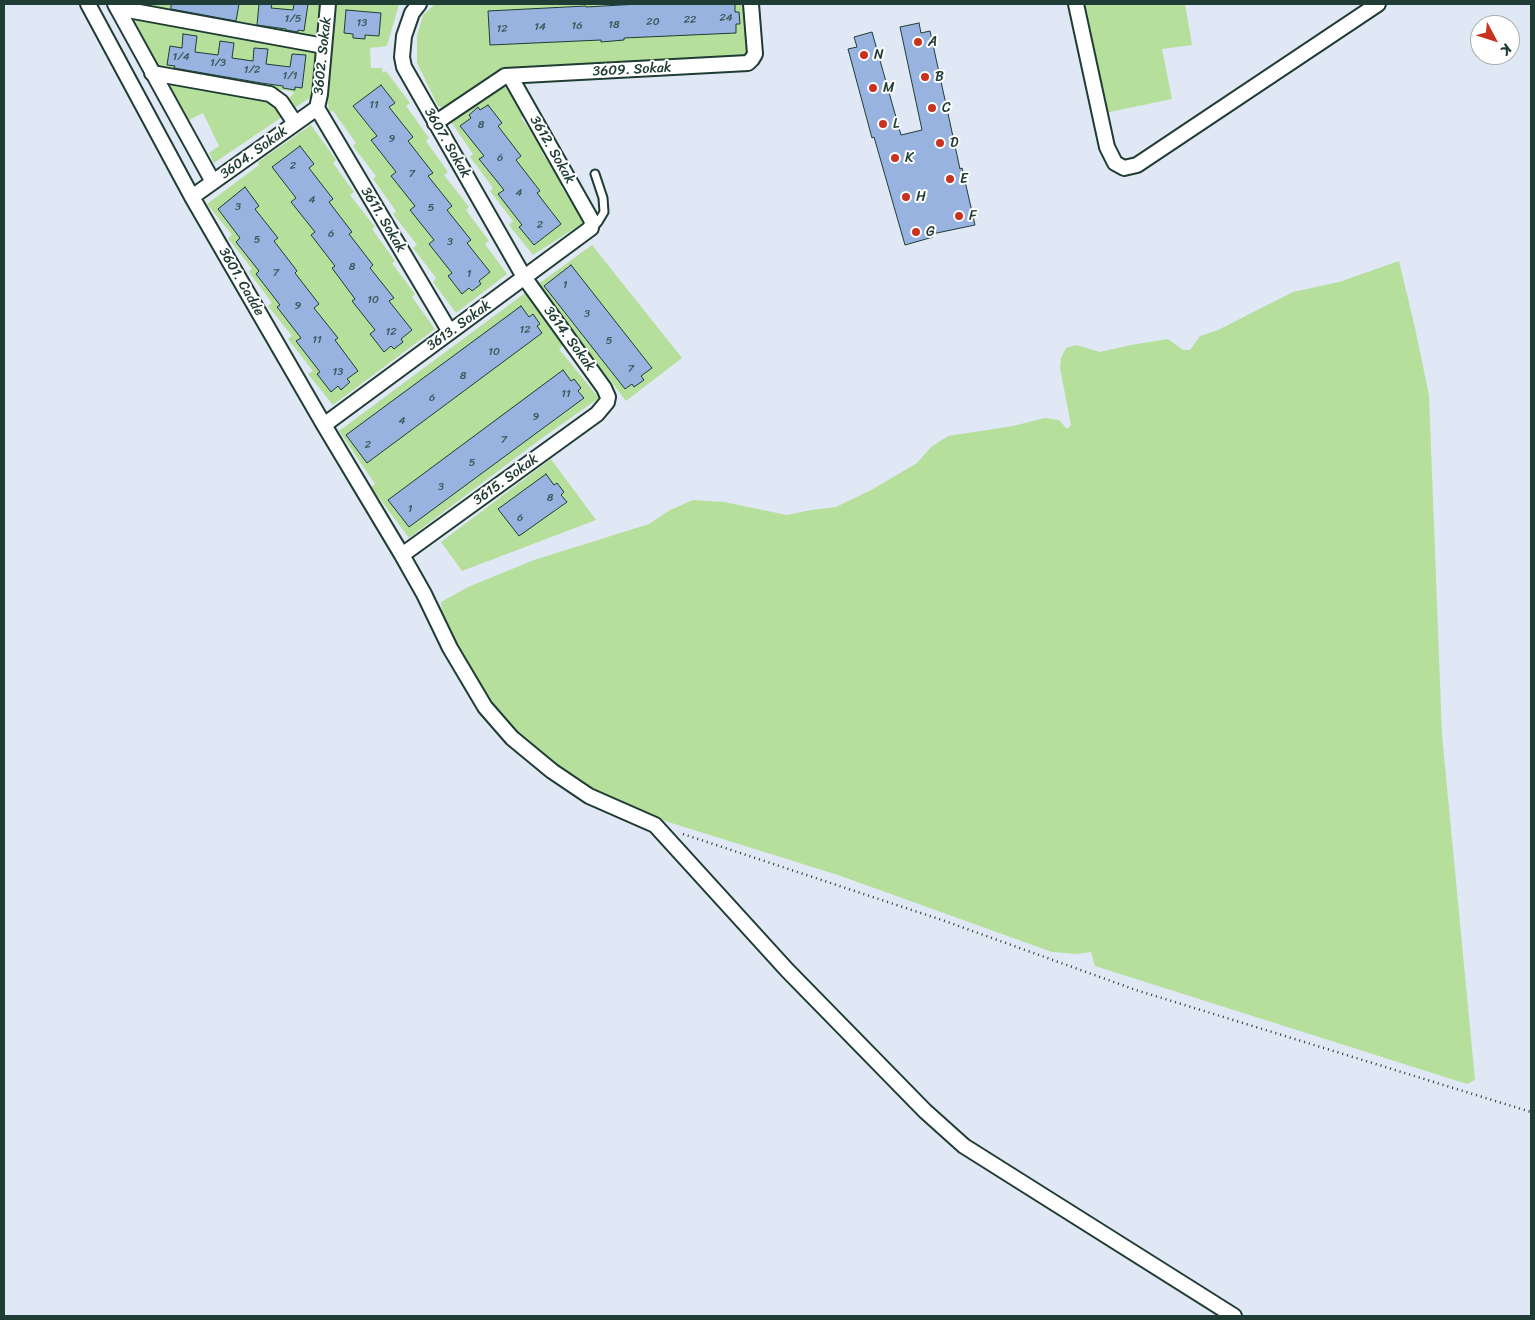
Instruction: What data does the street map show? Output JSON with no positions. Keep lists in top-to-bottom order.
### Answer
{
  "streets": {
    "street": [
      "3602. Sokak",
      "3609. Sokak",
      "3607. Sokak",
      "3612. Sokak",
      "3604. Sokak",
      "3611. Sokak",
      "3601. Cadde",
      "3613. Sokak",
      "3614. Sokak",
      "3615. Sokak"
    ]
  },
  "crossings": [
    ["3602. Sokak", "3604. Sokak"],
    ["3602. Sokak", "3611. Sokak"],
    ["3609. Sokak", "3612. Sokak"],
    ["3607. Sokak", "3613. Sokak"],
    ["3607. Sokak", "3614. Sokak"],
    ["3612. Sokak", "3613. Sokak"],
    ["3604. Sokak", "3611. Sokak"],
    ["3604. Sokak", "3601. Cadde"],
    ["3611. Sokak", "3613. Sokak"],
    ["3601. Cadde", "3613. Sokak"],
    ["3601. Cadde", "3615. Sokak"],
    ["3613. Sokak", "3614. Sokak"],
    ["3614. Sokak", "3615. Sokak"]
  ],
  "places": [
    "A",
    "N",
    "B",
    "M",
    "C",
    "L",
    "D",
    "K",
    "E",
    "H",
    "F",
    "G"
  ],
  "house_numbers": [
    "24",
    "1/5",
    "22",
    "20",
    "13",
    "18",
    "16",
    "14",
    "12",
    "1/4",
    "1/3",
    "1/2",
    "1/1",
    "11",
    "8",
    "9",
    "6",
    "2",
    "7",
    "4",
    "4",
    "3",
    "5",
    "2",
    "6",
    "5",
    "3",
    "8",
    "7",
    "1",
    "1",
    "10",
    "9",
    "3",
    "12",
    "12",
    "11",
    "5",
    "10",
    "7",
    "13",
    "8",
    "11",
    "6",
    "9",
    "4",
    "7",
    "2",
    "5",
    "3",
    "8",
    "1",
    "6"
  ],
  "north": "bottom right"
}
